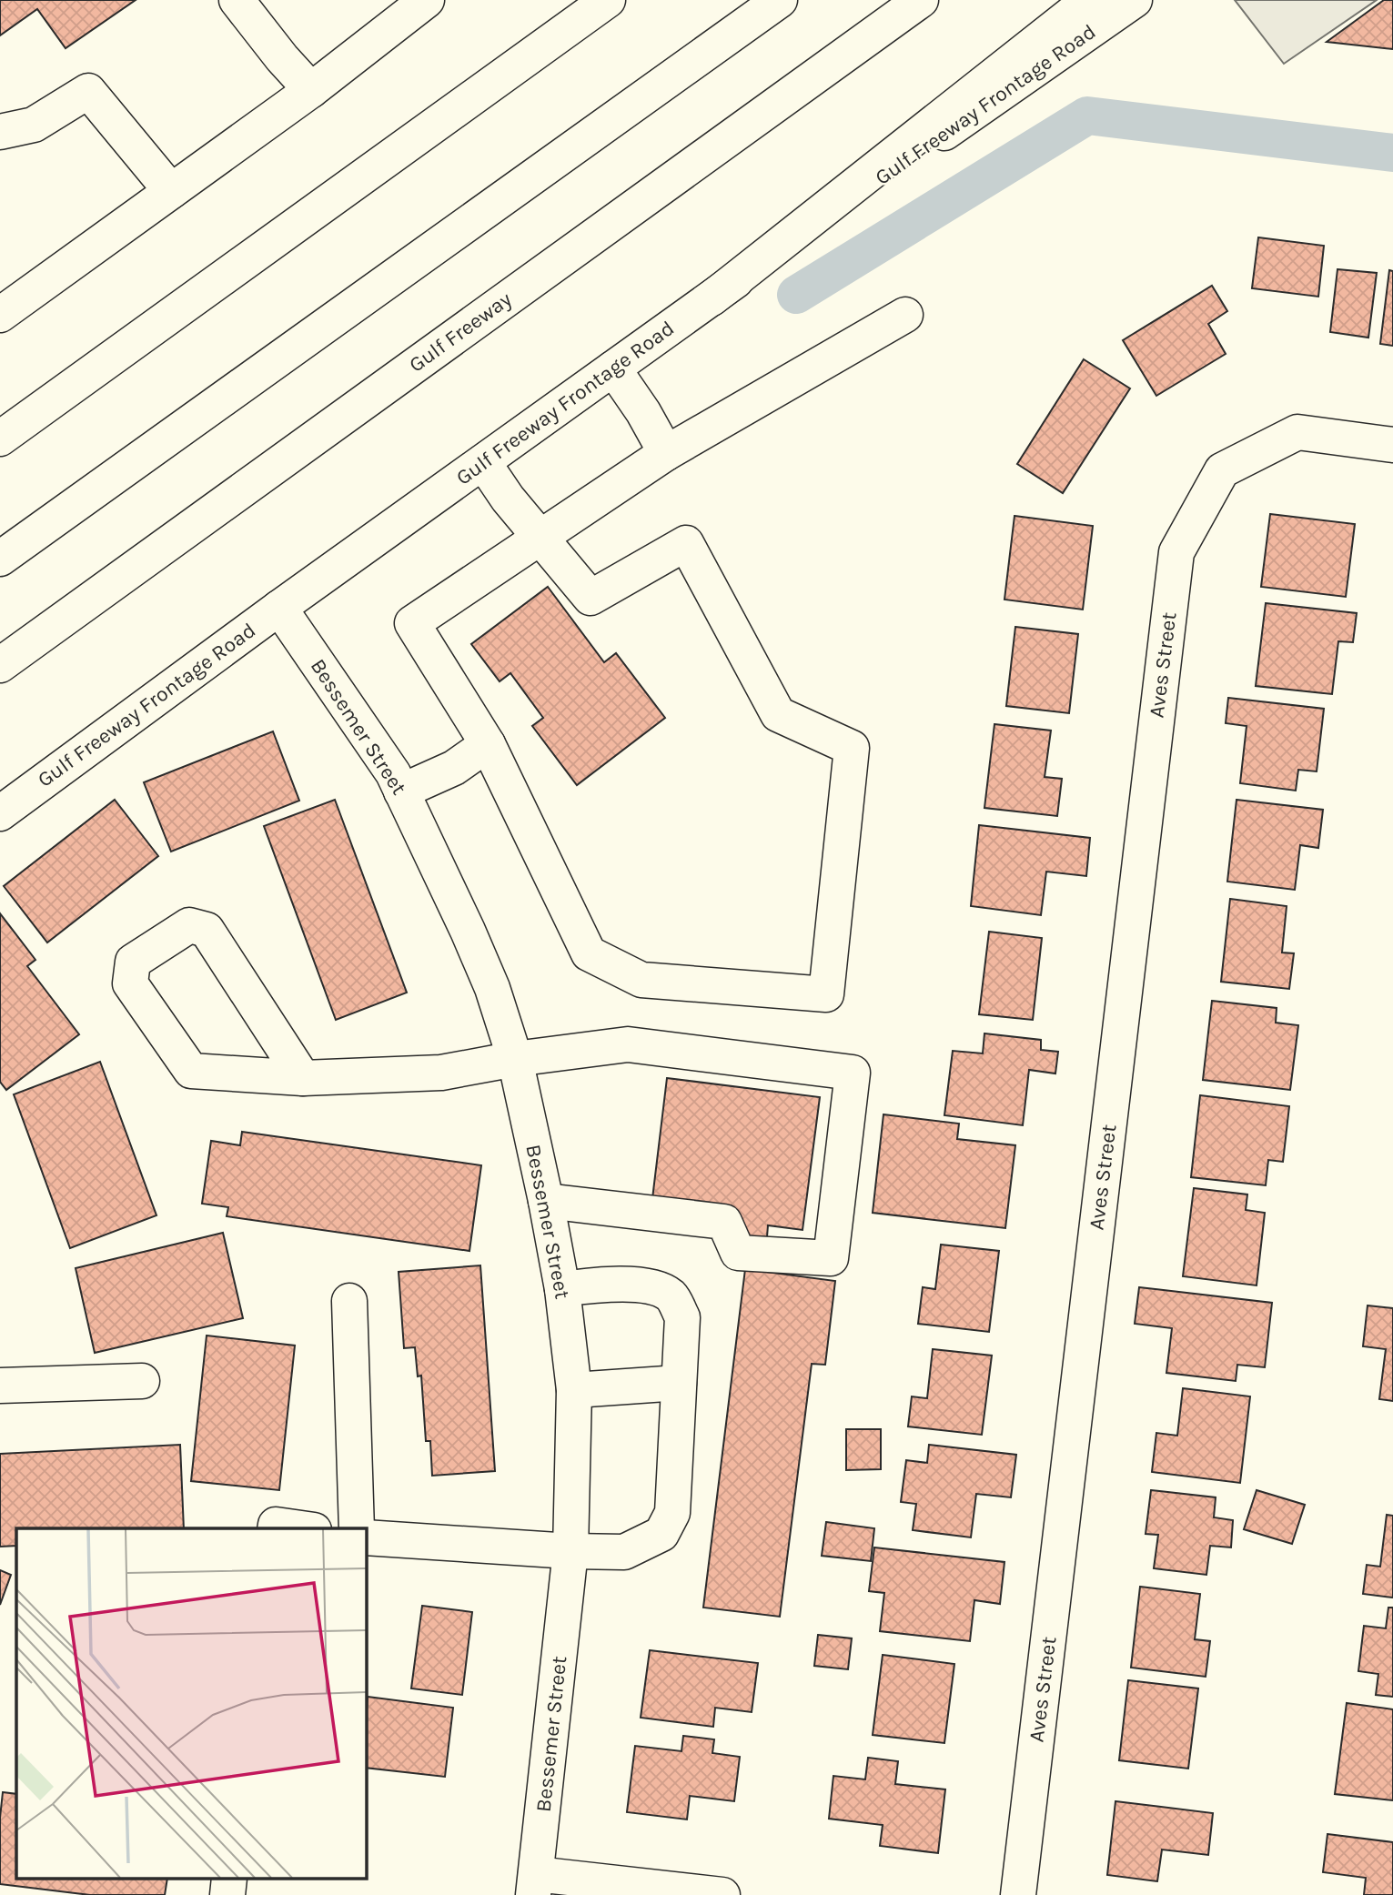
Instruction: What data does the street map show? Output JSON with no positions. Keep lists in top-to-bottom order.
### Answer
{
  "streets": {
    "main road": [
      "Gulf Freeway Frontage Road",
      "Gulf Freeway",
      "Aves Street",
      "Bessemer Street"
    ]
  },
  "crossings": [
    ["Gulf Freeway Frontage Road", "Bessemer Street"]
  ]
}
